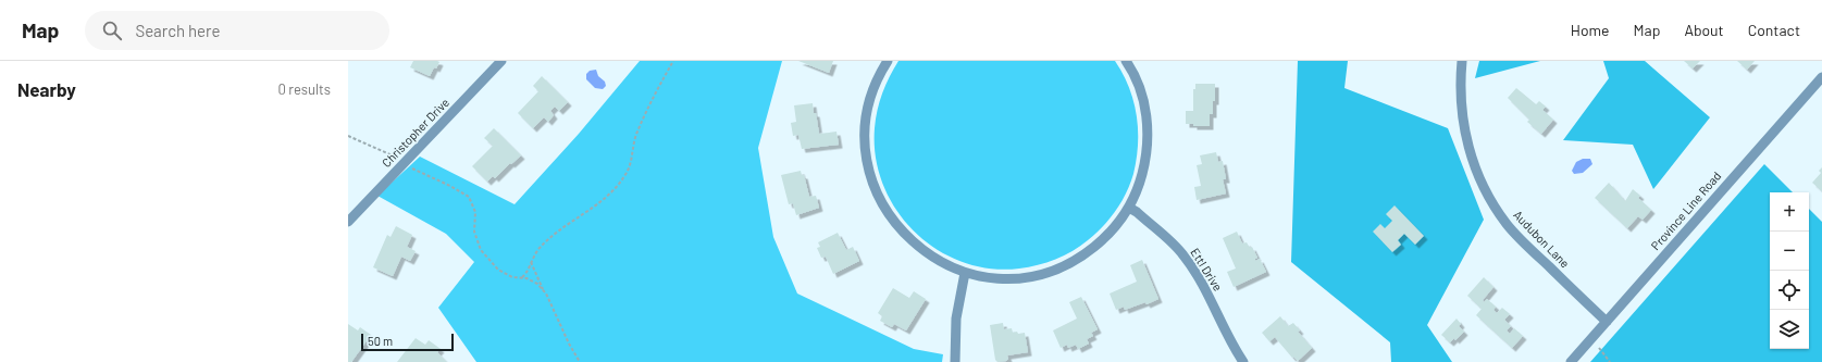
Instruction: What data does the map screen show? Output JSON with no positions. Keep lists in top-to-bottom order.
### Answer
{
  "streets": {
    "street": [
      "Christopher Drive",
      "Province Line Road",
      "Audubon Lane",
      "Ettl Drive"
    ]
  },
  "crossings": [
    ["Province Line Road", "Audubon Lane"]
  ],
  "scale_bar": "50 m",
  "page": {
    "header": "Map",
    "search": "Search here",
    "nav": [
      "Home",
      "Map",
      "About",
      "Contact"
    ],
    "heading": ["Nearby", "0 results"],
    "map_buttons": ["+", "−"],
    "scale": "50 m"
  }
}
